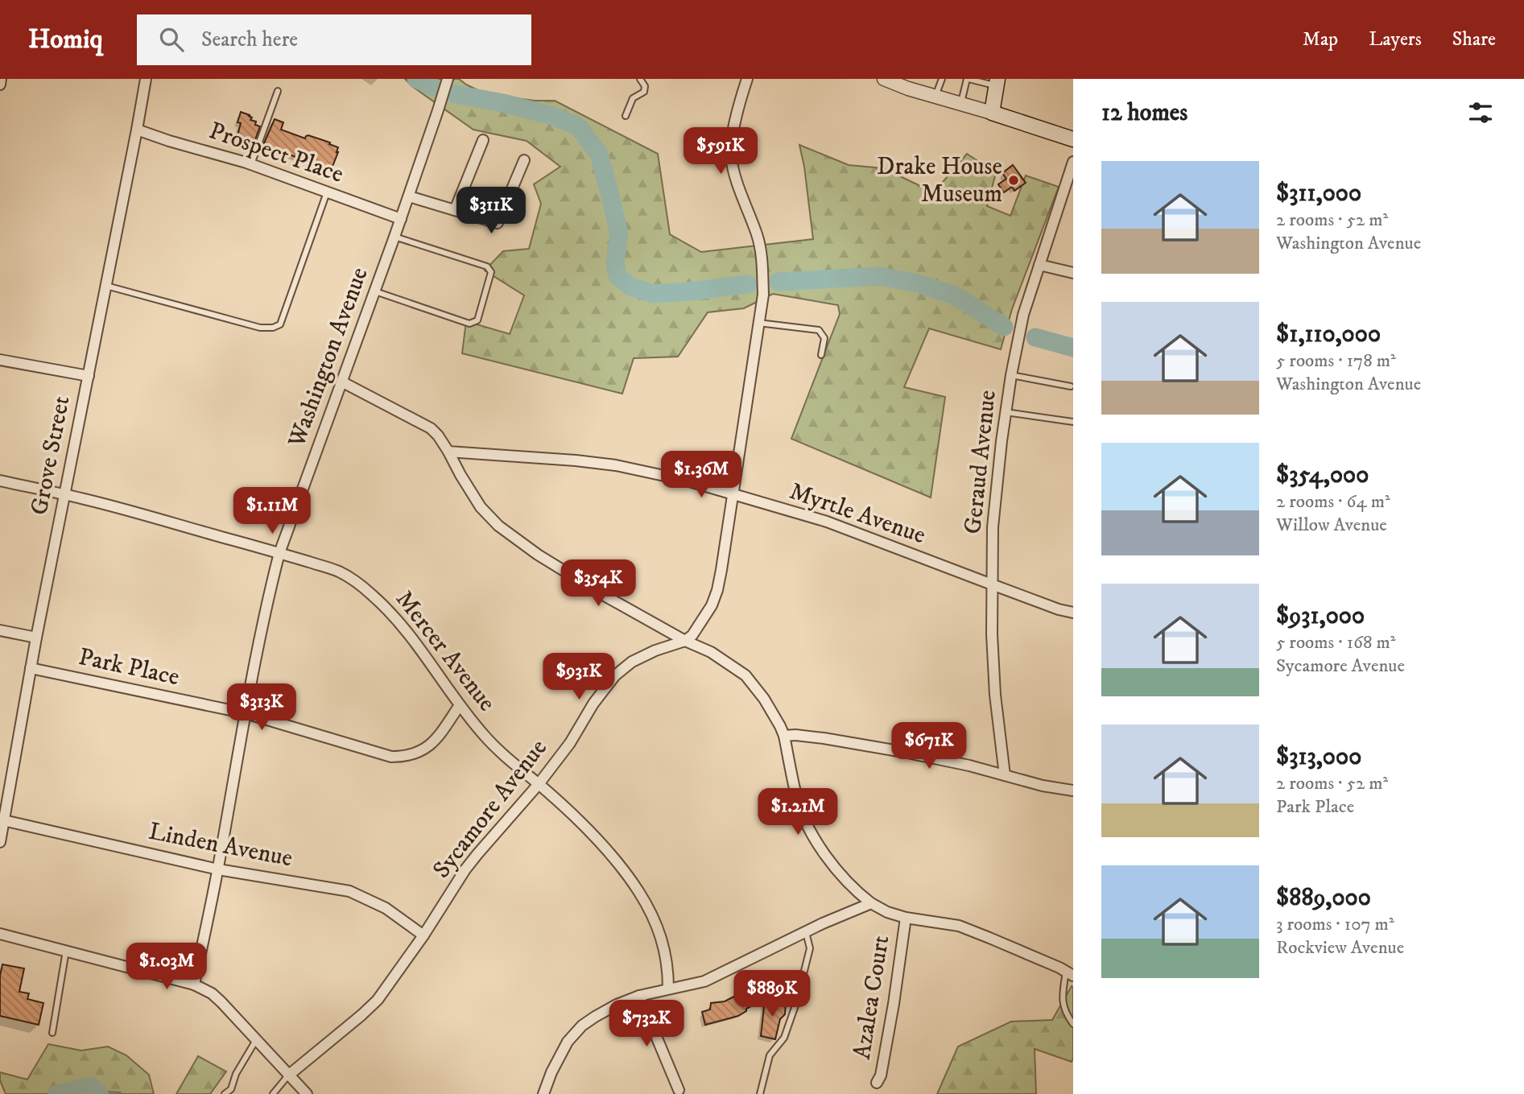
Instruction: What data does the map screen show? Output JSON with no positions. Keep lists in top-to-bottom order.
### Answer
{
  "streets": {
    "street": [
      "Prospect Place",
      "Washington Avenue",
      "Grove Street",
      "Geraud Avenue",
      "Myrtle Avenue",
      "Mercer Avenue",
      "Park Place",
      "Sycamore Avenue",
      "Linden Avenue",
      "Azalea Court"
    ]
  },
  "crossings": [
    ["Prospect Place", "Washington Avenue"],
    ["Prospect Place", "Grove Street"],
    ["Washington Avenue", "Mercer Avenue"],
    ["Washington Avenue", "Park Place"],
    ["Washington Avenue", "Linden Avenue"],
    ["Grove Street", "Mercer Avenue"],
    ["Grove Street", "Park Place"],
    ["Grove Street", "Linden Avenue"],
    ["Geraud Avenue", "Myrtle Avenue"],
    ["Mercer Avenue", "Park Place"],
    ["Mercer Avenue", "Sycamore Avenue"],
    ["Sycamore Avenue", "Linden Avenue"]
  ],
  "places": ["Drake House Museum"],
  "page": {
    "header": "Homiq",
    "search": "Search here",
    "nav": ["Map", "Layers", "Share"],
    "heading": "12 homes",
    "price": [
      "$591K",
      "$311K",
      "$1.36M",
      "$1.11M",
      "$354K",
      "$931K",
      "$313K",
      "$671K",
      "$1.21M",
      "$1.03M",
      "$889K",
      "$732K"
    ],
    "list": [
      {
        "name": "$311,000",
        "note": "2 rooms · 52 m² · Washington Avenue"
      },
      {
        "name": "$1,110,000",
        "note": "5 rooms · 178 m² · Washington Avenue"
      },
      {
        "name": "$354,000",
        "note": "2 rooms · 64 m² · Willow Avenue"
      },
      {
        "name": "$931,000",
        "note": "5 rooms · 168 m² · Sycamore Avenue"
      },
      {
        "name": "$313,000",
        "note": "2 rooms · 52 m² · Park Place"
      },
      {
        "name": "$889,000",
        "note": "3 rooms · 107 m² · Rockview Avenue"
      }
    ]
  }
}
